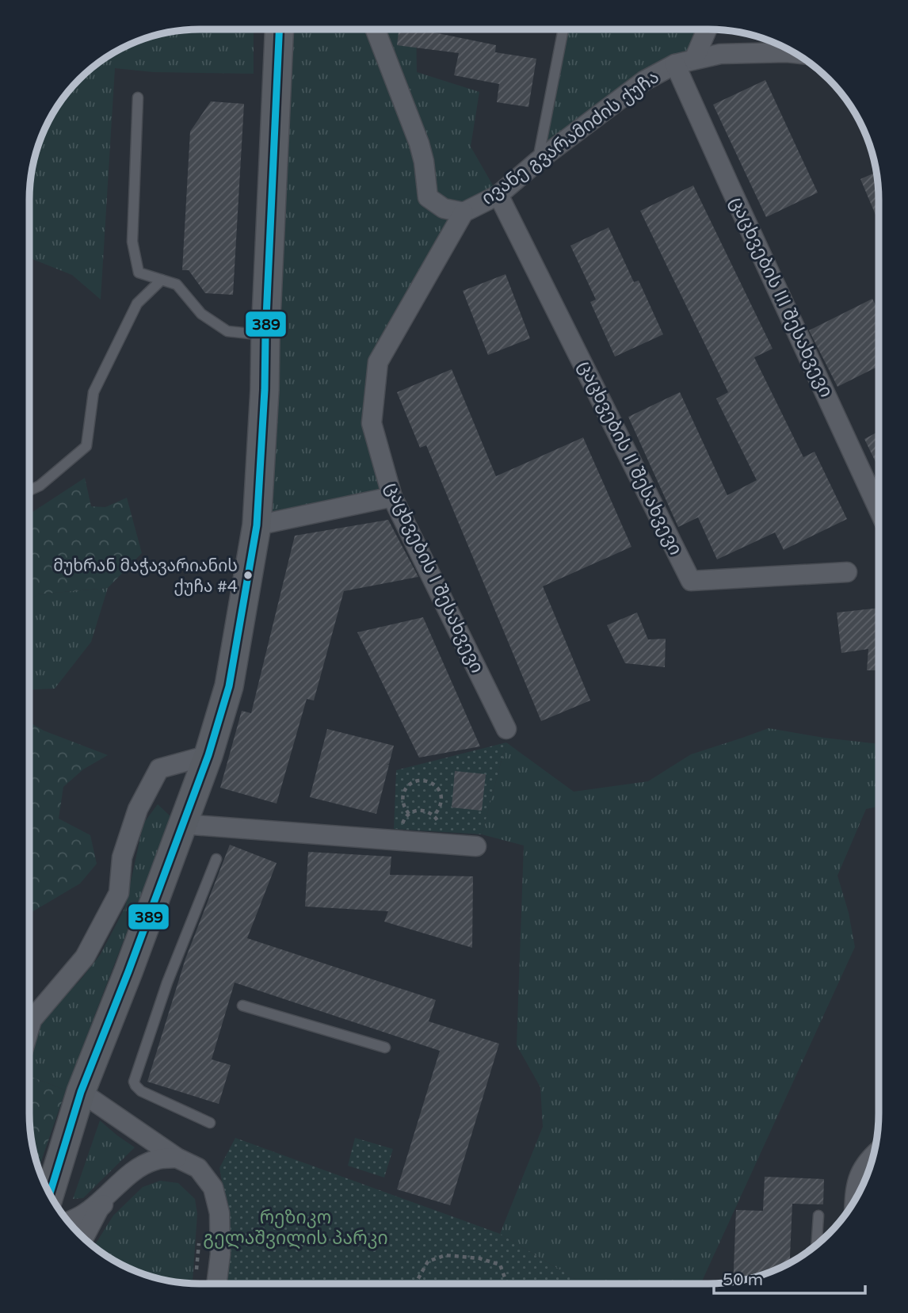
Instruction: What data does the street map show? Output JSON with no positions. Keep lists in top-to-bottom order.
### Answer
{
  "streets": {
    "street": [
      "ივანე გვარამიძის ქუჩა",
      "ცაცხვების III შესახვევი",
      "ცაცხვების II შესახვევი",
      "ცაცხვების I შესახვევი"
    ]
  },
  "crossings": [
    ["ივანე გვარამიძის ქუჩა", "ცაცხვების III შესახვევი"],
    ["ივანე გვარამიძის ქუჩა", "ცაცხვების II შესახვევი"],
    ["ივანე გვარამიძის ქუჩა", "ცაცხვების I შესახვევი"]
  ],
  "parks": ["რეზიკო გელაშვილის პარკი"],
  "places": ["მუხრან მაჭავარიანის ქუჩა #4"],
  "lines": ["transit line 389"],
  "scale_bar": "50 m"
}
